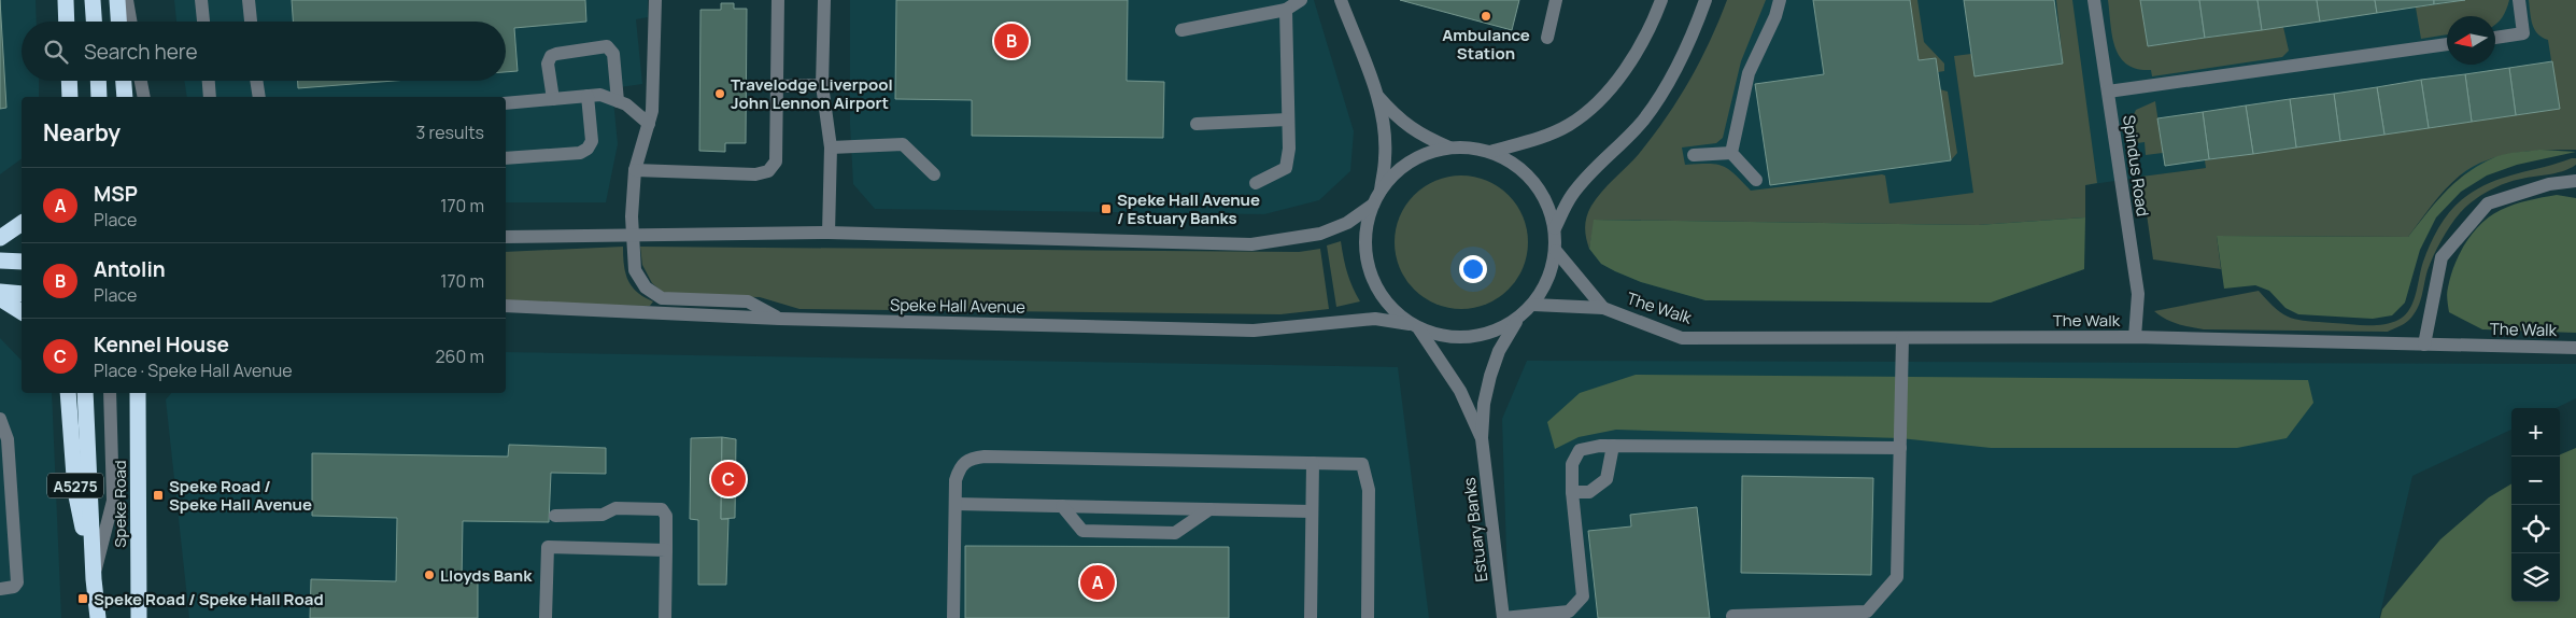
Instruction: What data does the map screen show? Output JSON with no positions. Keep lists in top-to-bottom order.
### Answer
{
  "streets": {
    "highway": ["A5275", "Speke Road"],
    "street": [
      "Spindus Road",
      "Speke Hall Avenue",
      "The Walk",
      "Estuary Banks"
    ]
  },
  "crossings": [
    ["Spindus Road", "The Walk"],
    ["Speke Hall Avenue", "The Walk"],
    ["Speke Hall Avenue", "Estuary Banks"],
    ["The Walk", "Estuary Banks"],
    ["A5275", "Speke Road"]
  ],
  "places": {
    "other": ["Ambulance Station", "Travelodge Liverpool John Lennon Airport", "Lloyds Bank"],
    "transit": ["Speke Hall Avenue / Estuary Banks", "Speke Road / Speke Hall Avenue", "Speke Road / Speke Hall Road"]
  },
  "north": "left",
  "page": {
    "pins": ["B", "C", "A"],
    "search": "Search here",
    "heading": ["Nearby", "3 results"],
    "list": [
      {
        "mark": "A",
        "name": "MSP",
        "note": "Place",
        "value": "170 m"
      },
      {
        "mark": "B",
        "name": "Antolin",
        "note": "Place",
        "value": "170 m"
      },
      {
        "mark": "C",
        "name": "Kennel House",
        "note": "Place · Speke Hall Avenue",
        "value": "260 m"
      }
    ],
    "map_buttons": ["+", "−"]
  }
}
